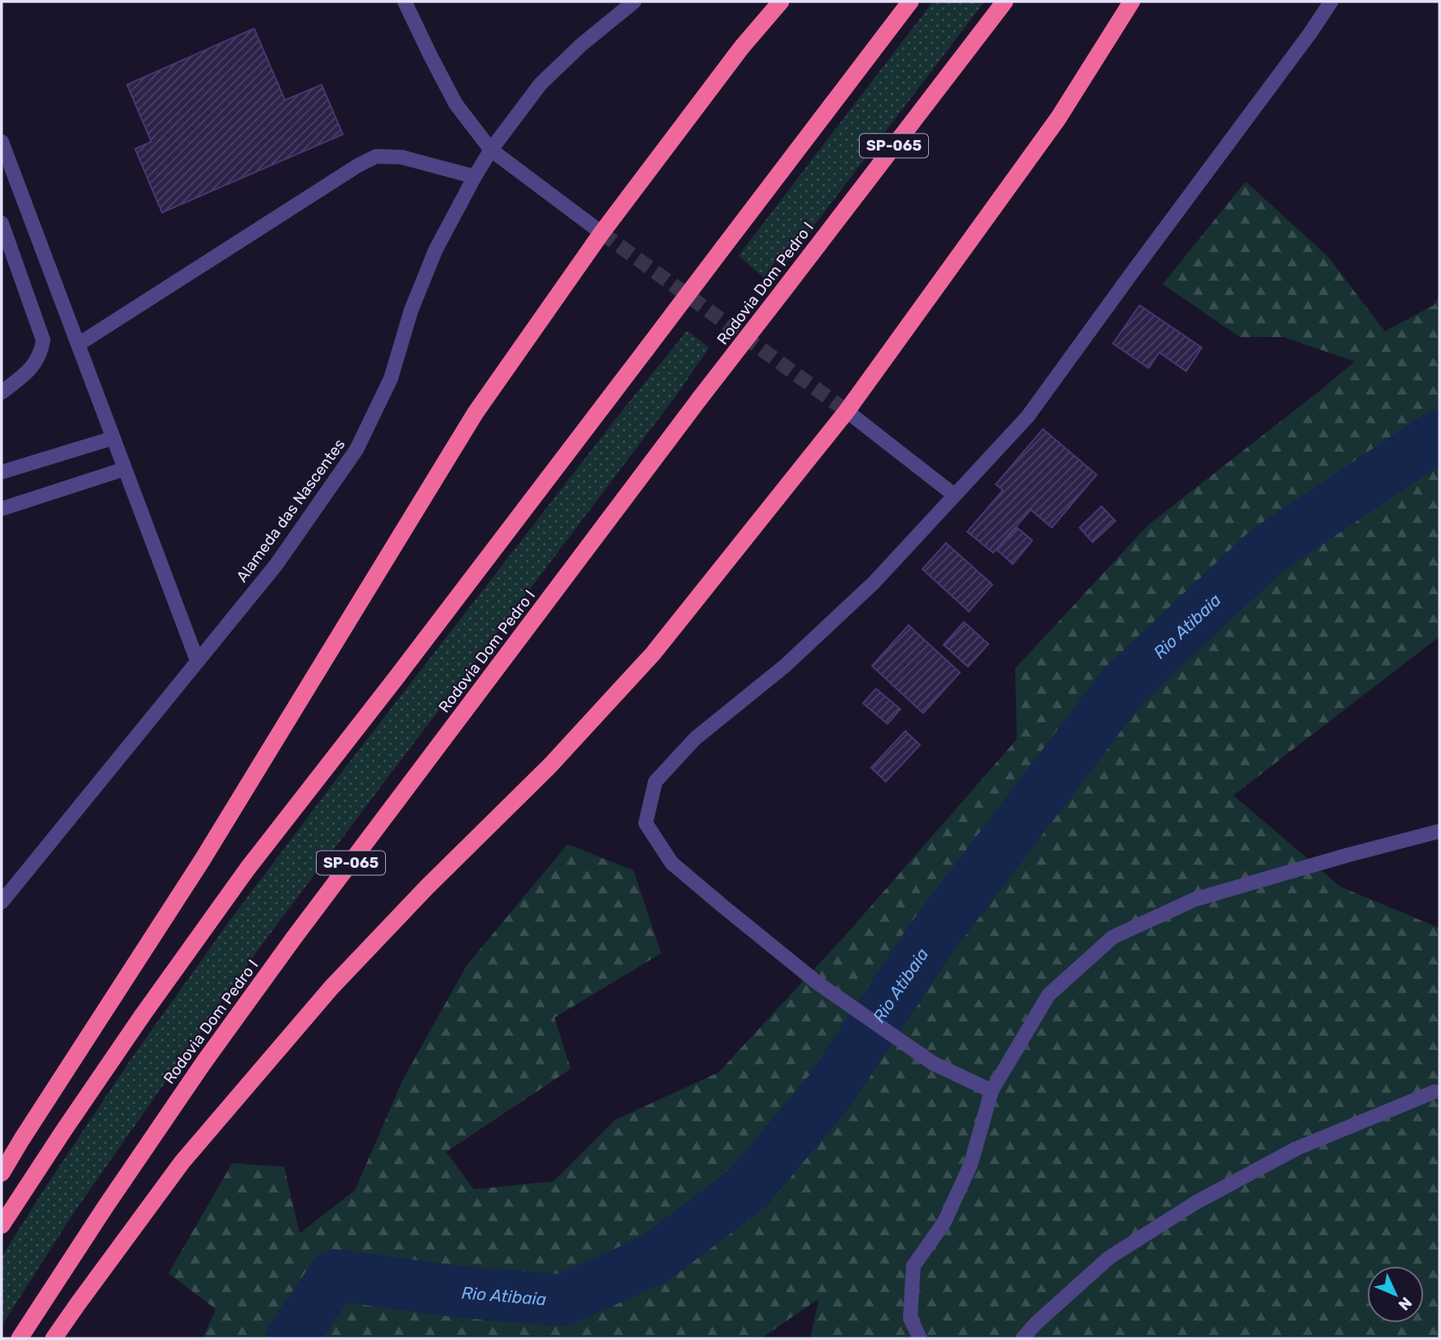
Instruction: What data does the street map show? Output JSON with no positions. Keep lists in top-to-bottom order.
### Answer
{
  "streets": {
    "highway": ["SP-065", "Rodovia Dom Pedro I"],
    "street": ["Alameda das Nascentes"]
  },
  "water": ["Rio Atibaia"],
  "north": "bottom right"
}
